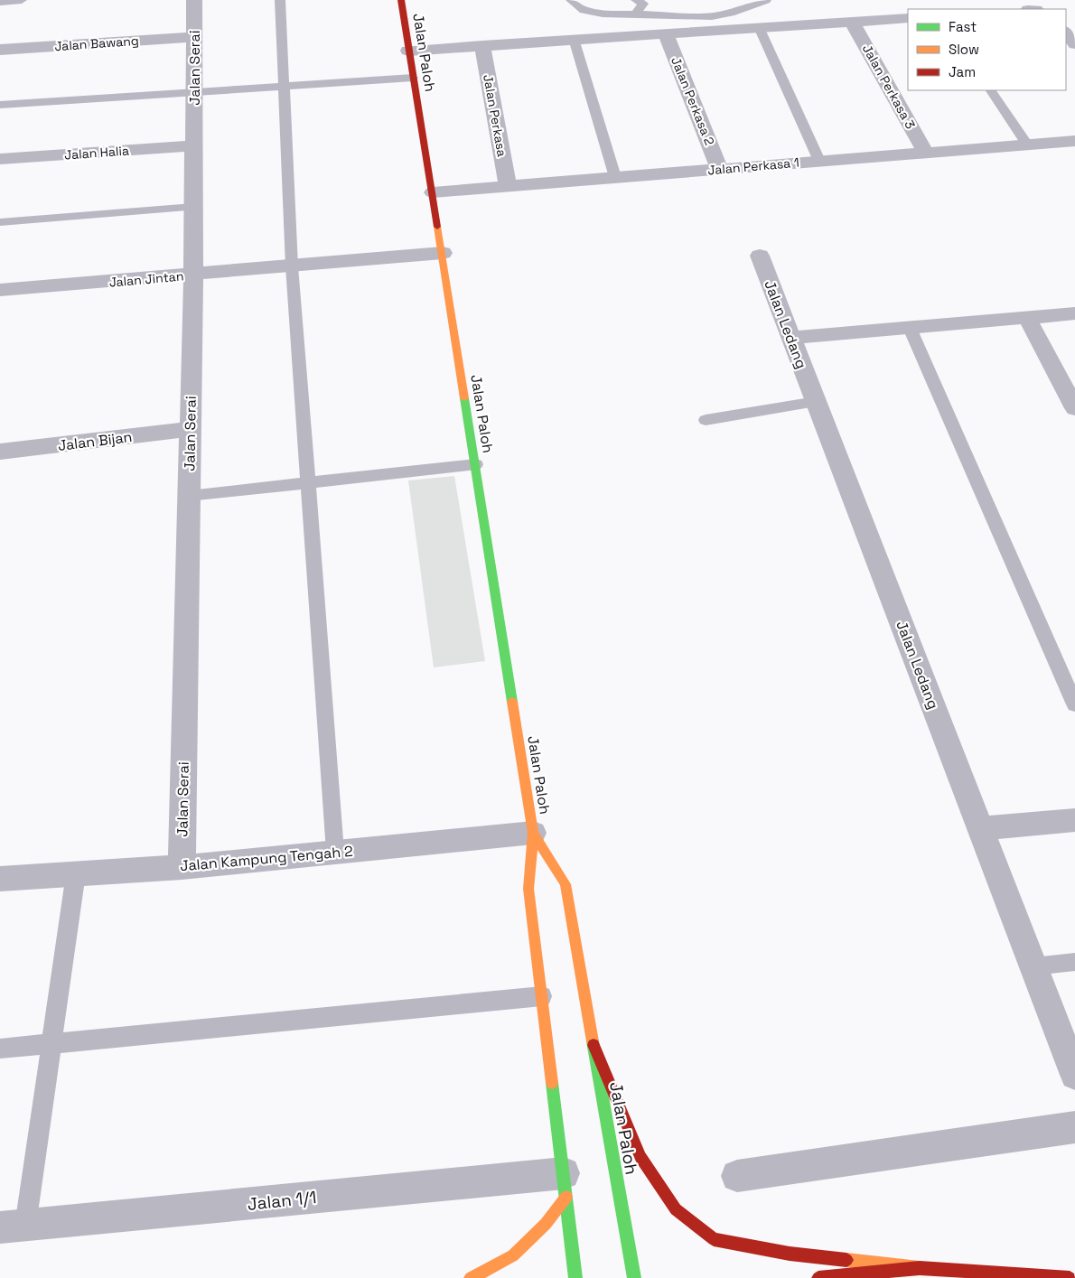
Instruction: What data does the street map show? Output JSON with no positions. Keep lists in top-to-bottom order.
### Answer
{
  "streets": {
    "main road": ["Jalan Paloh"],
    "street": [
      "Jalan Bawang",
      "Jalan Serai",
      "Jalan Perkasa 3",
      "Jalan Perkasa 2",
      "Jalan Perkasa",
      "Jalan Halia",
      "Jalan Perkasa 1",
      "Jalan Jintan",
      "Jalan Ledang",
      "Jalan Bijan",
      "Jalan Kampung Tengah 2",
      "Jalan 1/1"
    ]
  },
  "crossings": [
    ["Jalan Bawang", "Jalan Serai"],
    ["Jalan Paloh", "Jalan Perkasa 1"],
    ["Jalan Paloh", "Jalan Jintan"],
    ["Jalan Paloh", "Jalan Kampung Tengah 2"],
    ["Jalan Paloh", "Jalan 1/1"],
    ["Jalan Serai", "Jalan Halia"],
    ["Jalan Serai", "Jalan Jintan"],
    ["Jalan Serai", "Jalan Bijan"],
    ["Jalan Serai", "Jalan Kampung Tengah 2"],
    ["Jalan Perkasa 3", "Jalan Perkasa 1"],
    ["Jalan Perkasa 2", "Jalan Perkasa 1"],
    ["Jalan Perkasa", "Jalan Perkasa 1"]
  ],
  "legend": ["Fast", "Slow", "Jam"]
}
